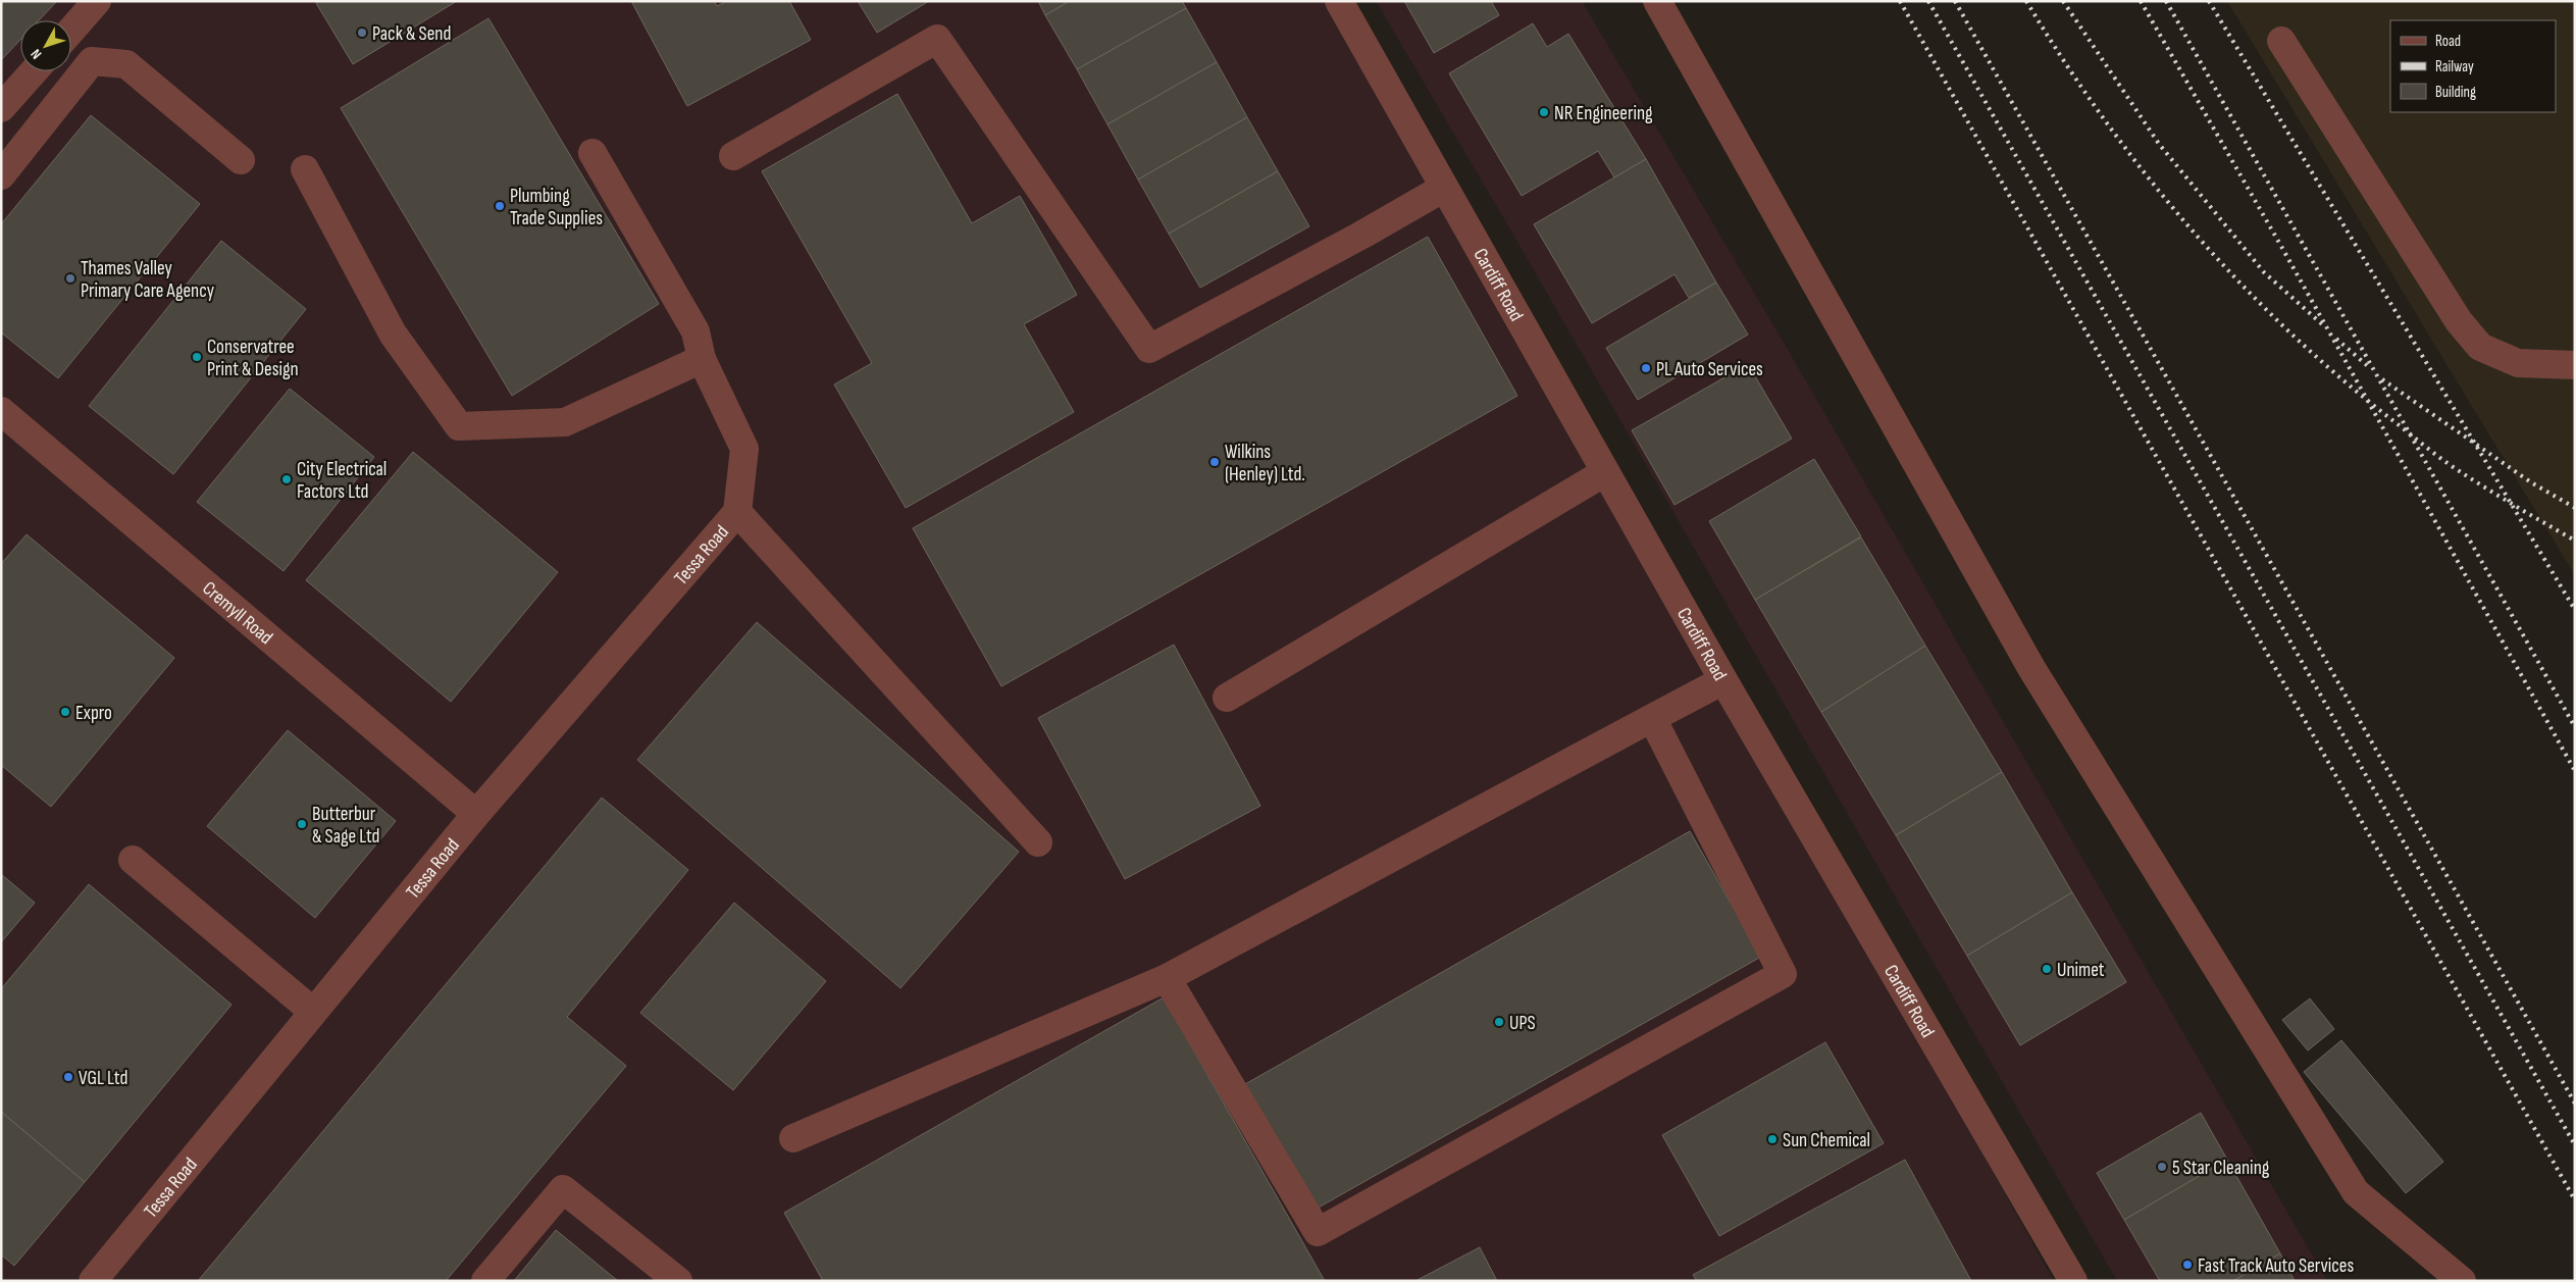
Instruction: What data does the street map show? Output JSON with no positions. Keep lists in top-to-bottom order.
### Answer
{
  "streets": {
    "street": ["Cardiff Road", "Tessa Road", "Cremyll Road"]
  },
  "crossings": [
    ["Tessa Road", "Cremyll Road"]
  ],
  "places": [
    "Pack & Send",
    "NR Engineering",
    "Plumbing Trade Supplies",
    "Thames Valley Primary Care Agency",
    "Conservatree Print & Design",
    "PL Auto Services",
    "Wilkins (Henley) Ltd.",
    "City Electrical Factors Ltd",
    "Expro",
    "Butterbur & Sage Ltd",
    "Unimet",
    "UPS",
    "VGL Ltd",
    "Sun Chemical",
    "5 Star Cleaning",
    "Fast Track Auto Services"
  ],
  "legend": ["Road", "Railway", "Building"],
  "north": "bottom left"
}
